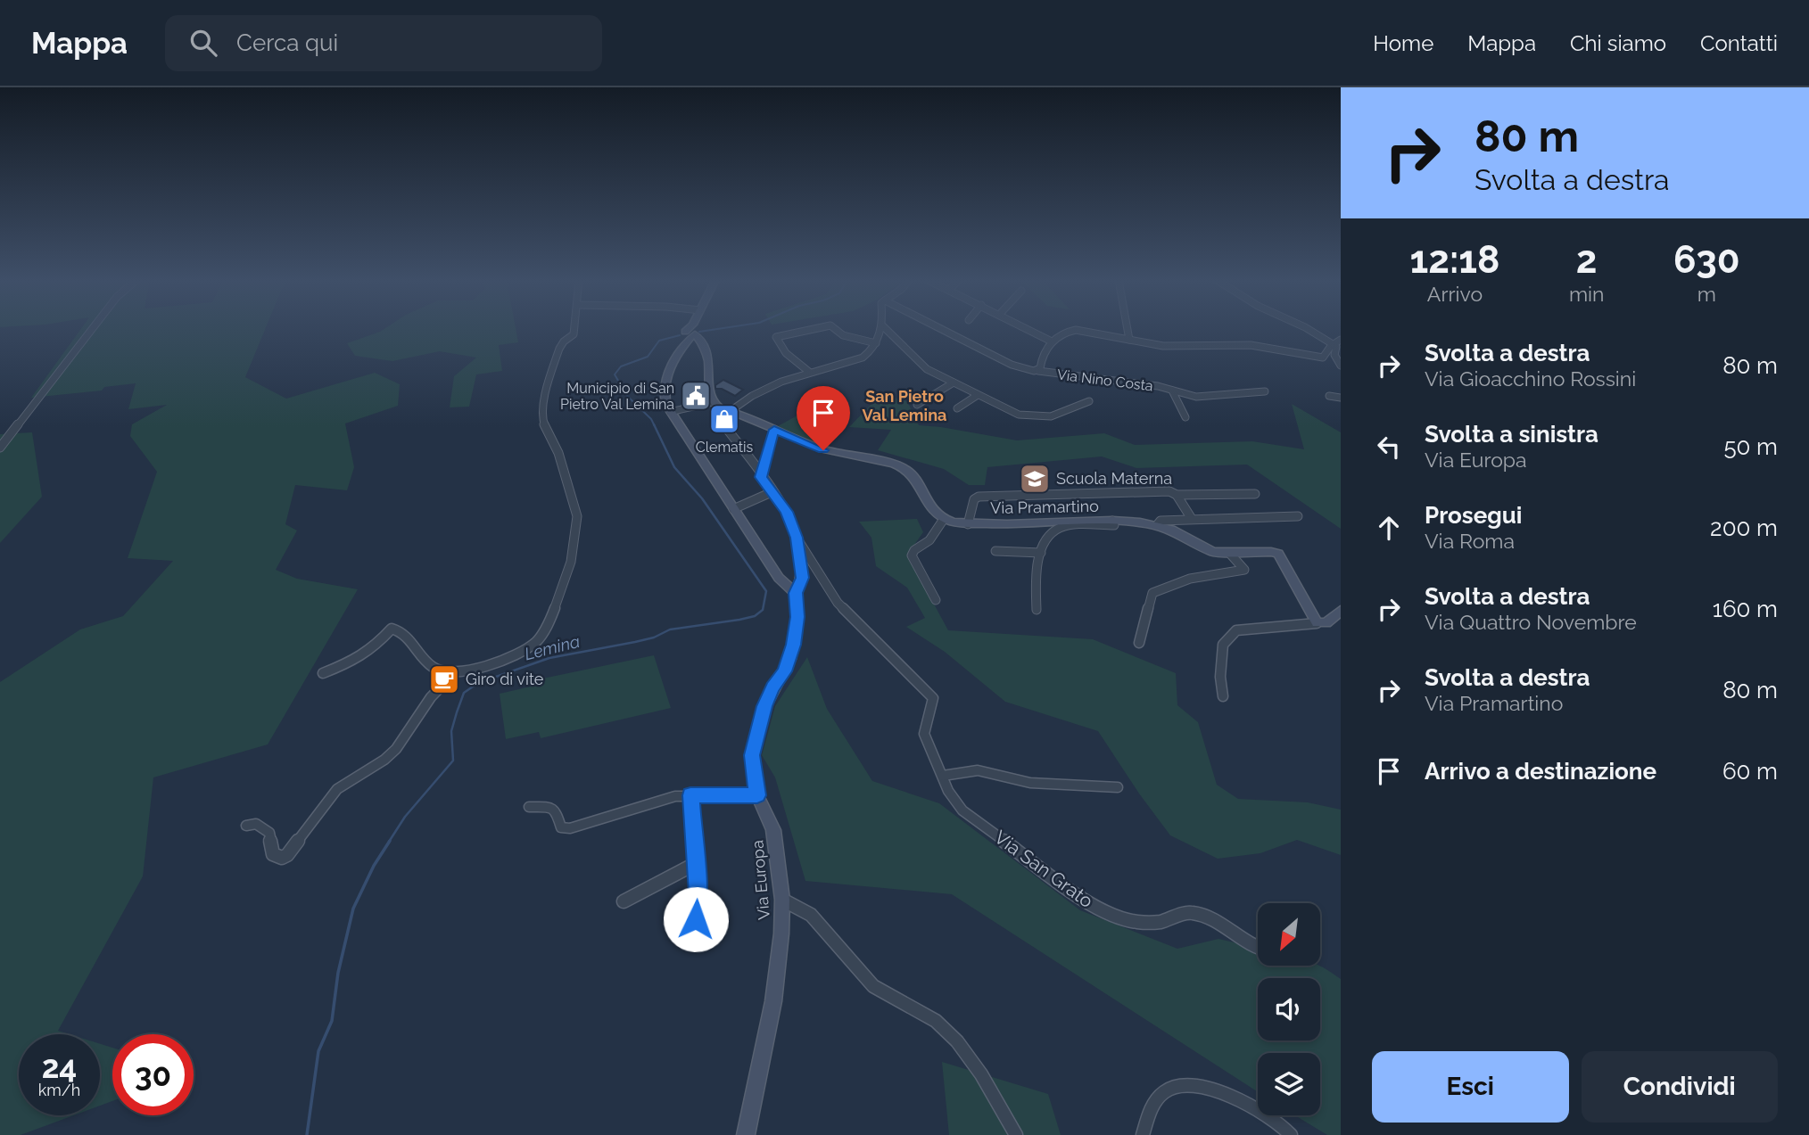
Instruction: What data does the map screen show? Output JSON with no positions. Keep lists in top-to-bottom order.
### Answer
{
  "streets": {
    "street": [
      "Via Nino Costa",
      "Via Pramartino",
      "Via San Grato",
      "Via Europa"
    ]
  },
  "districts": ["San Pietro Val Lemina"],
  "water": ["Lemina"],
  "places": {
    "public building": ["Municipio di San Pietro Val Lemina"],
    "shop": ["Clematis"],
    "school or university": ["Scuola Materna"],
    "cafe": ["Giro di vite"]
  },
  "north": "bottom left",
  "page": {
    "header": "Mappa",
    "search": "Cerca qui",
    "nav": [
      "Home",
      "Mappa",
      "Chi siamo",
      "Contatti"
    ],
    "turn": ["80 m", "Svolta a destra"],
    "eta": [
      "12:18",
      "Arrivo",
      "2",
      "min",
      "630",
      "m"
    ],
    "list": [
      {
        "name": "Svolta a destra",
        "note": "Via Gioacchino Rossini",
        "value": "80 m"
      },
      {
        "name": "Svolta a sinistra",
        "note": "Via Europa",
        "value": "50 m"
      },
      {
        "name": "Prosegui",
        "note": "Via Roma",
        "value": "200 m"
      },
      {
        "name": "Svolta a destra",
        "note": "Via Quattro Novembre",
        "value": "160 m"
      },
      {
        "name": "Svolta a destra",
        "note": "Via Pramartino",
        "value": "80 m"
      },
      {
        "name": "Arrivo a destinazione",
        "value": "60 m"
      }
    ],
    "speed": "24 km/h",
    "limit": "30",
    "buttons": ["Esci", "Condividi"]
  }
}
